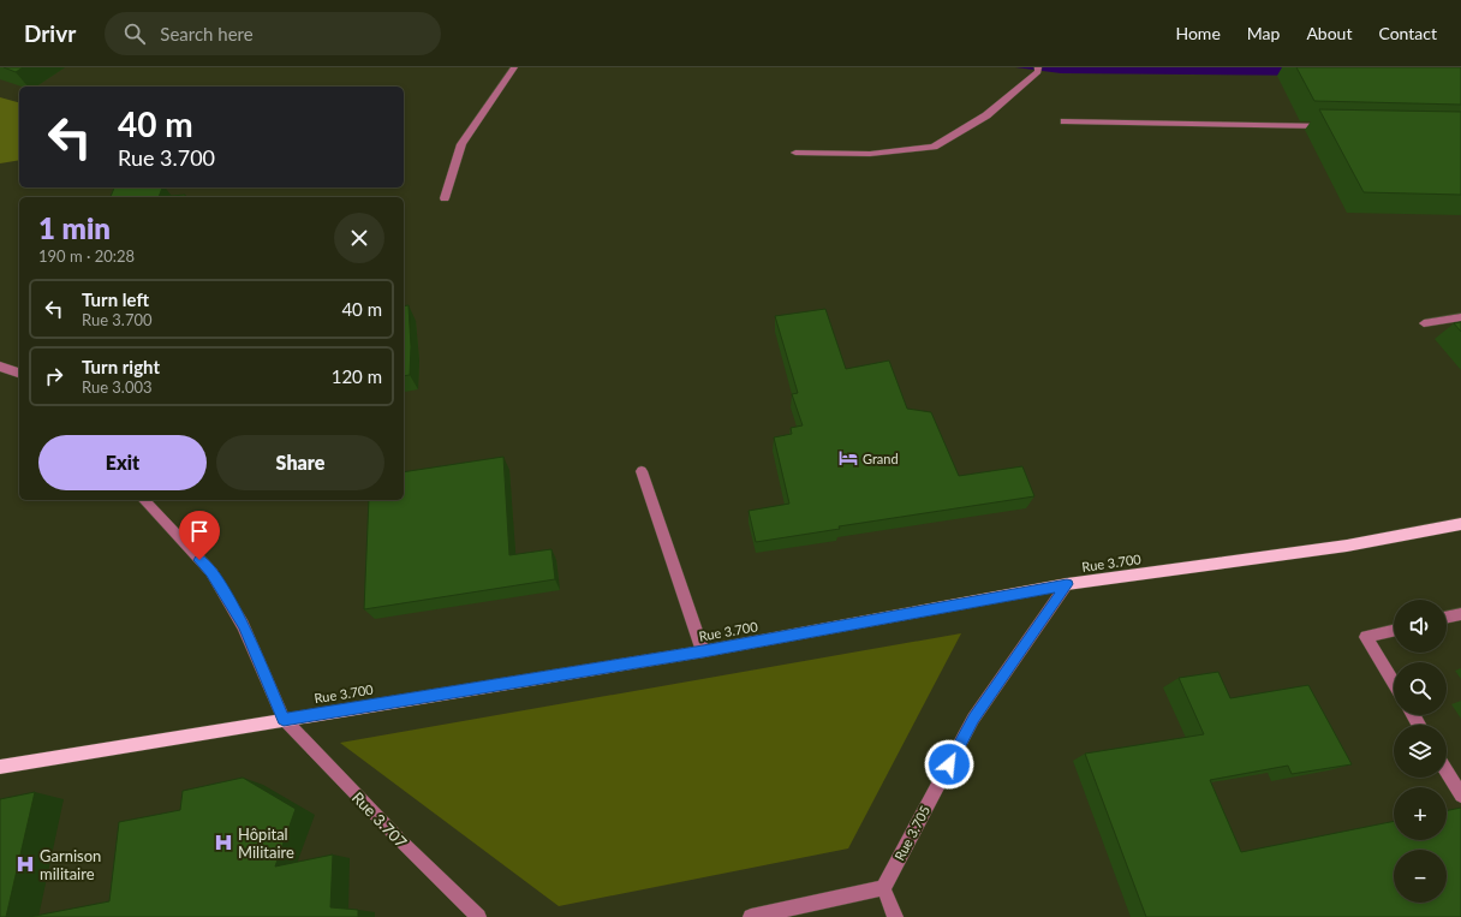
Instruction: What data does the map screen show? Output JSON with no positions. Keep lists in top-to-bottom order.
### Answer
{
  "streets": {
    "main road": ["Rue 3.700"],
    "street": ["Rue 3.707", "Rue 3.705"]
  },
  "crossings": [
    ["Rue 3.700", "Rue 3.707"],
    ["Rue 3.700", "Rue 3.705"]
  ],
  "places": {
    "hotel": ["Grand"],
    "hospital": ["Hôpital Militaire", "Garnison militaire"]
  },
  "page": {
    "header": "Drivr",
    "search": "Search here",
    "nav": [
      "Home",
      "Map",
      "About",
      "Contact"
    ],
    "turn": ["40 m", "Rue 3.700"],
    "heading": ["1 min", "190 m · 20:28"],
    "list": [
      {
        "name": "Turn left",
        "note": "Rue 3.700",
        "value": "40 m"
      },
      {
        "name": "Turn right",
        "note": "Rue 3.003",
        "value": "120 m"
      }
    ],
    "buttons": ["Exit", "Share"],
    "map_buttons": ["+", "−"]
  }
}
